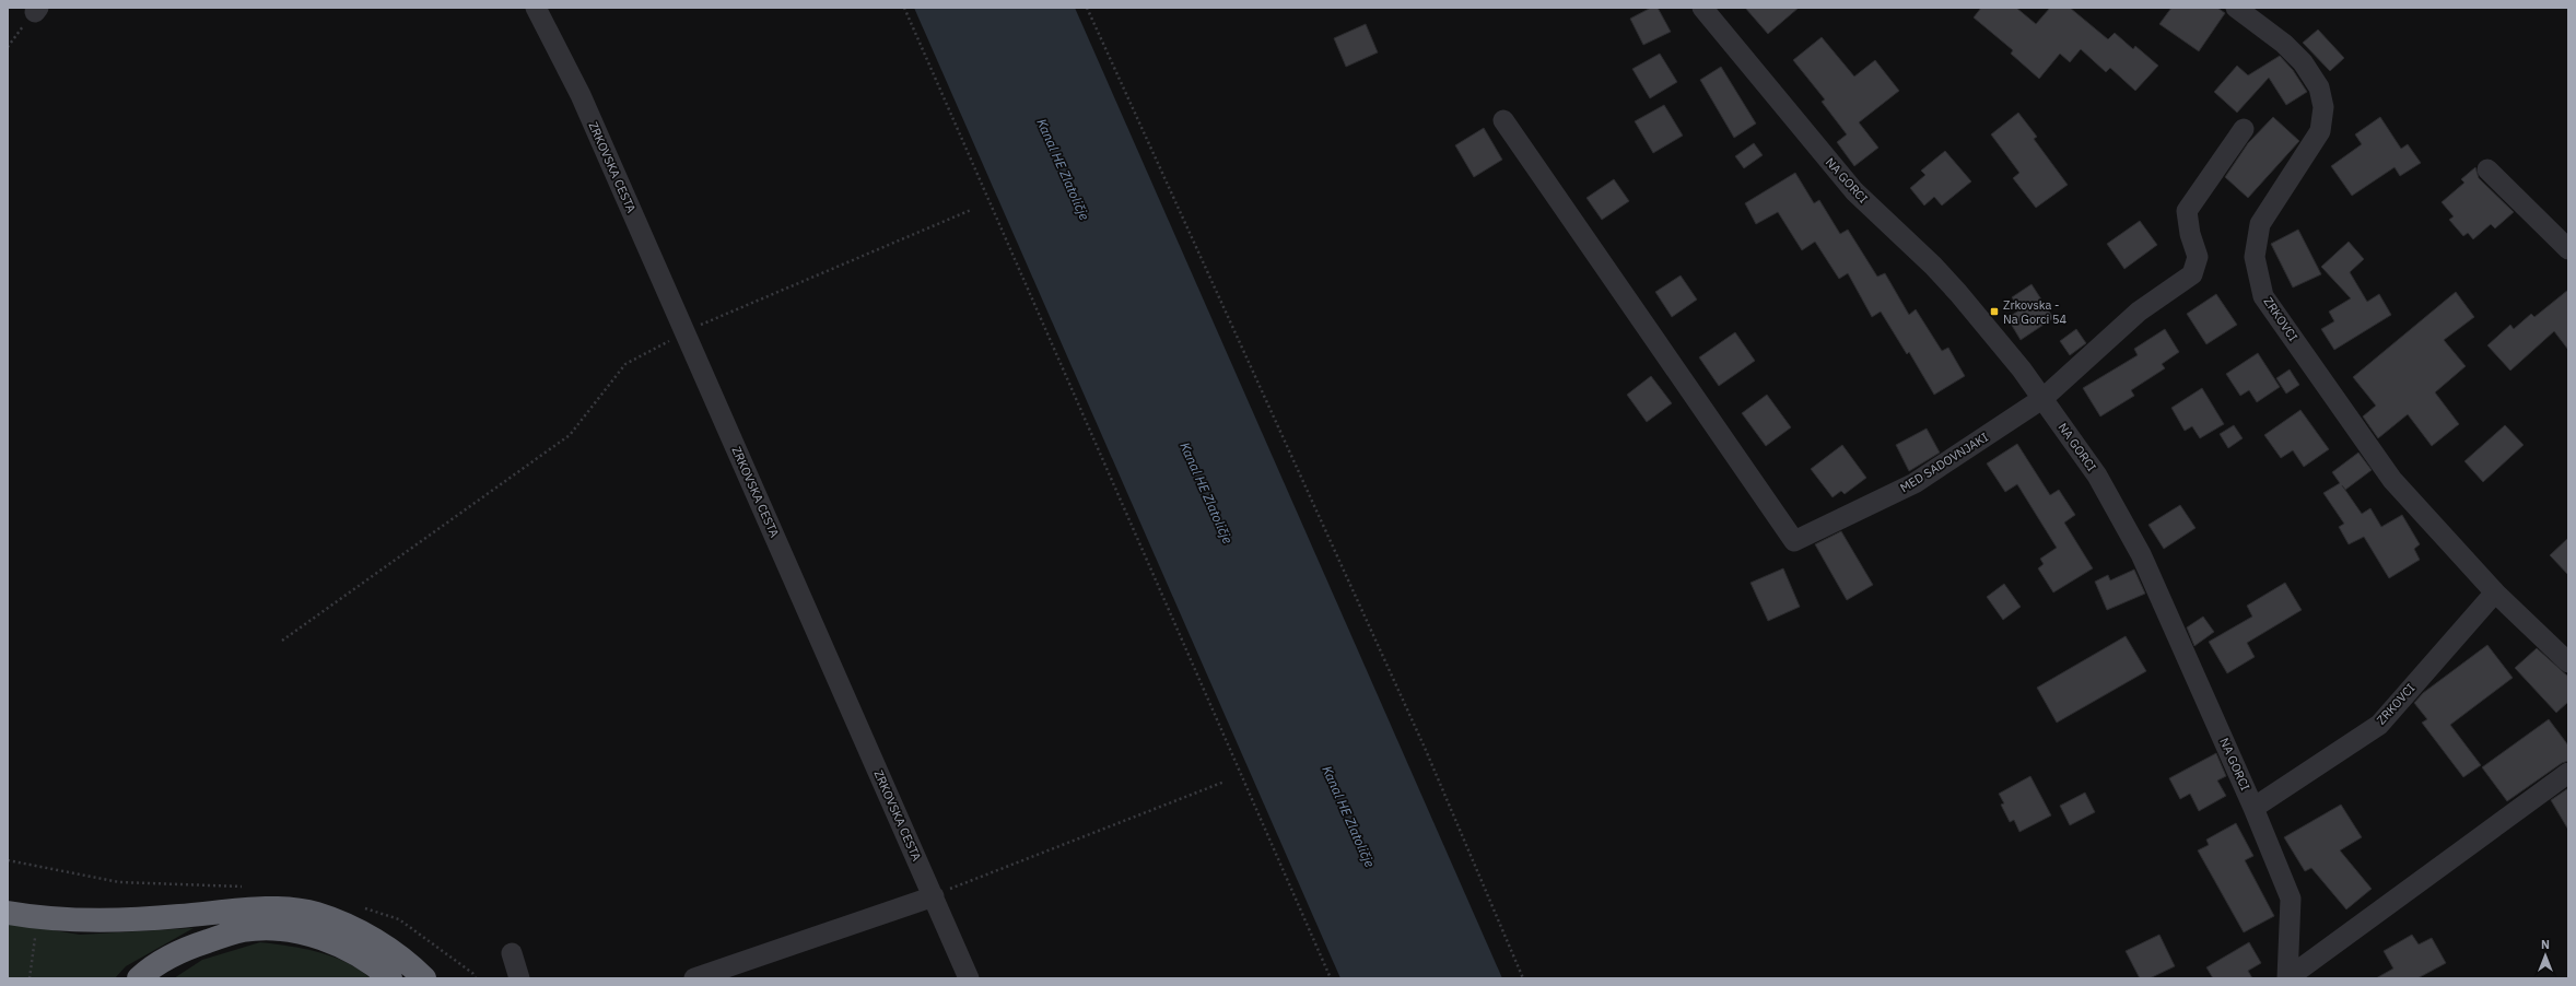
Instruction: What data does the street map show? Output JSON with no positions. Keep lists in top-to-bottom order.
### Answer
{
  "streets": {
    "street": [
      "ZRKOVSKA CESTA",
      "NA GORCI",
      "ZRKOVCI",
      "MED SADOVNJAKI"
    ]
  },
  "crossings": [
    ["NA GORCI", "ZRKOVCI"],
    ["NA GORCI", "MED SADOVNJAKI"]
  ],
  "water": ["Kanal HE Zlatoličje"],
  "places": {
    "transit": ["Zrkovska - Na Gorci 54"]
  },
  "north": "top"
}
